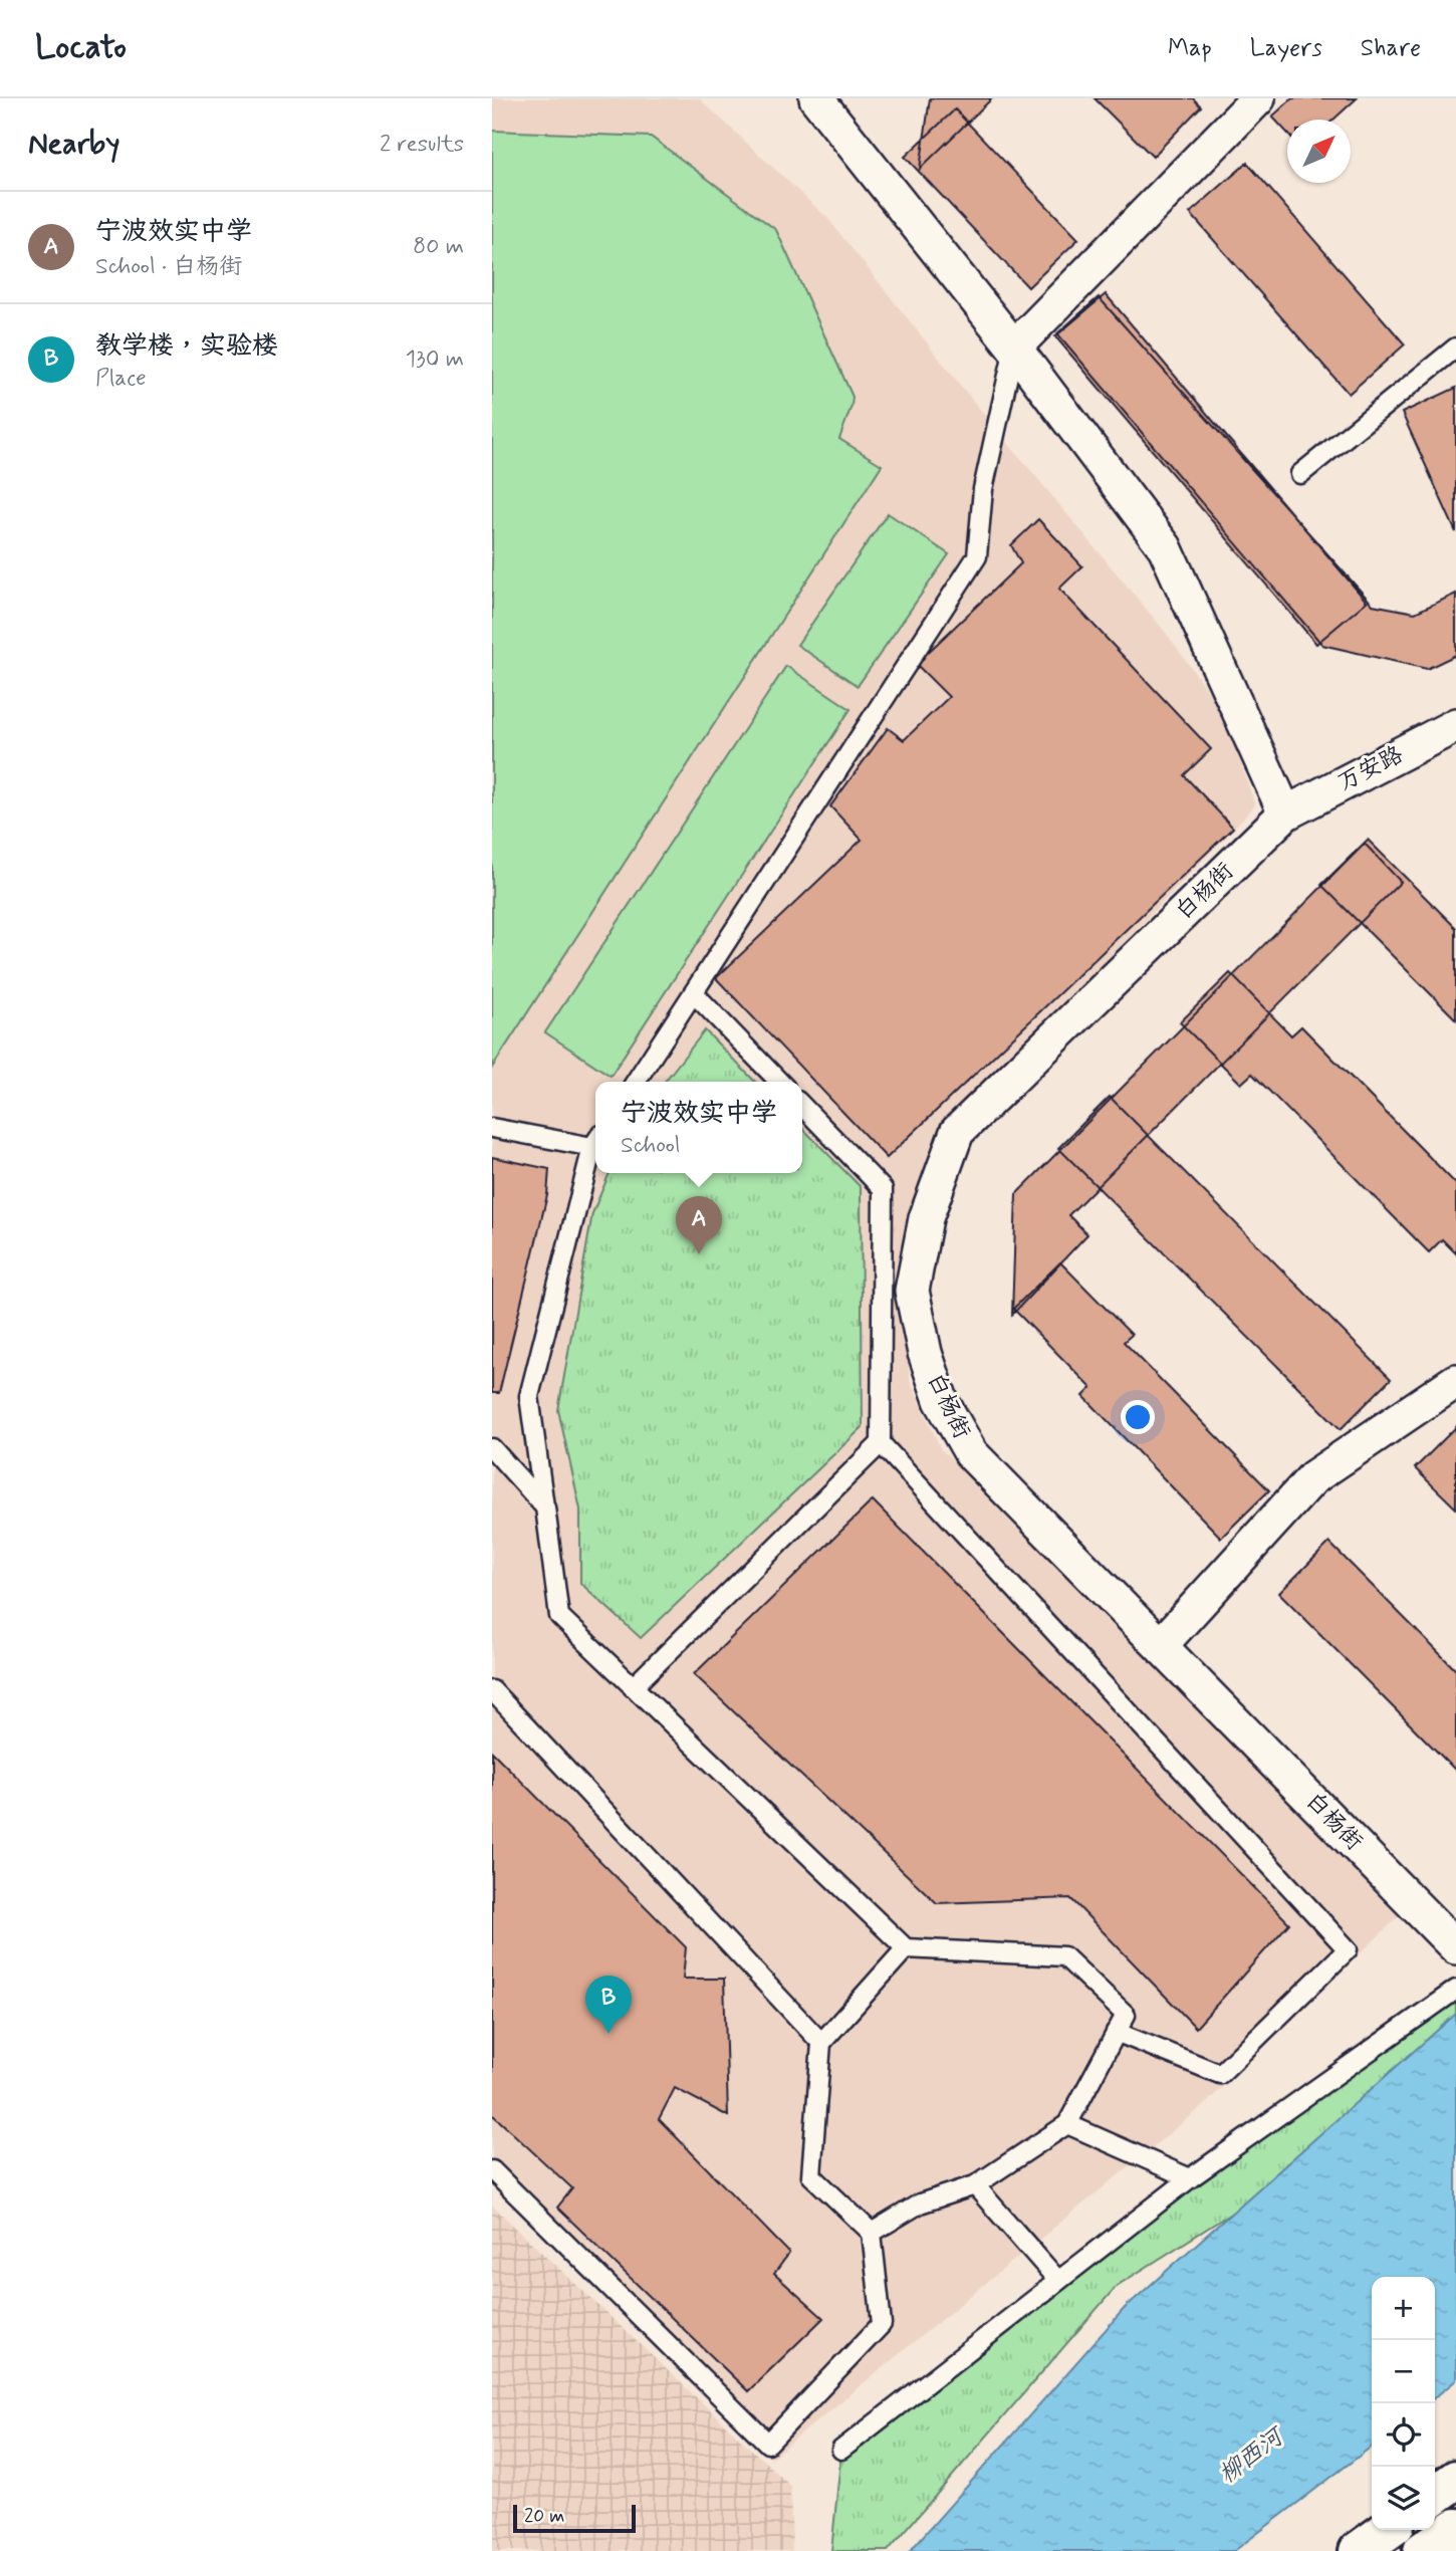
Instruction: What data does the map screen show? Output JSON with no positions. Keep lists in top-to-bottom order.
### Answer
{
  "streets": {
    "street": ["万安路", "白杨街"]
  },
  "crossings": [
    ["万安路", "白杨街"]
  ],
  "water": ["柳西河"],
  "scale_bar": "20 m",
  "north": "top right",
  "page": {
    "header": "Locato",
    "nav": ["Map", "Layers", "Share"],
    "heading": ["Nearby", "2 results"],
    "list": [
      {
        "mark": "A",
        "name": "宁波效实中学",
        "note": "School · 白杨街",
        "value": "80 m"
      },
      {
        "mark": "B",
        "name": "教学楼，实验楼",
        "note": "Place",
        "value": "130 m"
      }
    ],
    "popup": ["宁波效实中学", "School"],
    "pins": ["A", "B"],
    "map_buttons": ["+", "−"],
    "scale": "20 m"
  }
}
